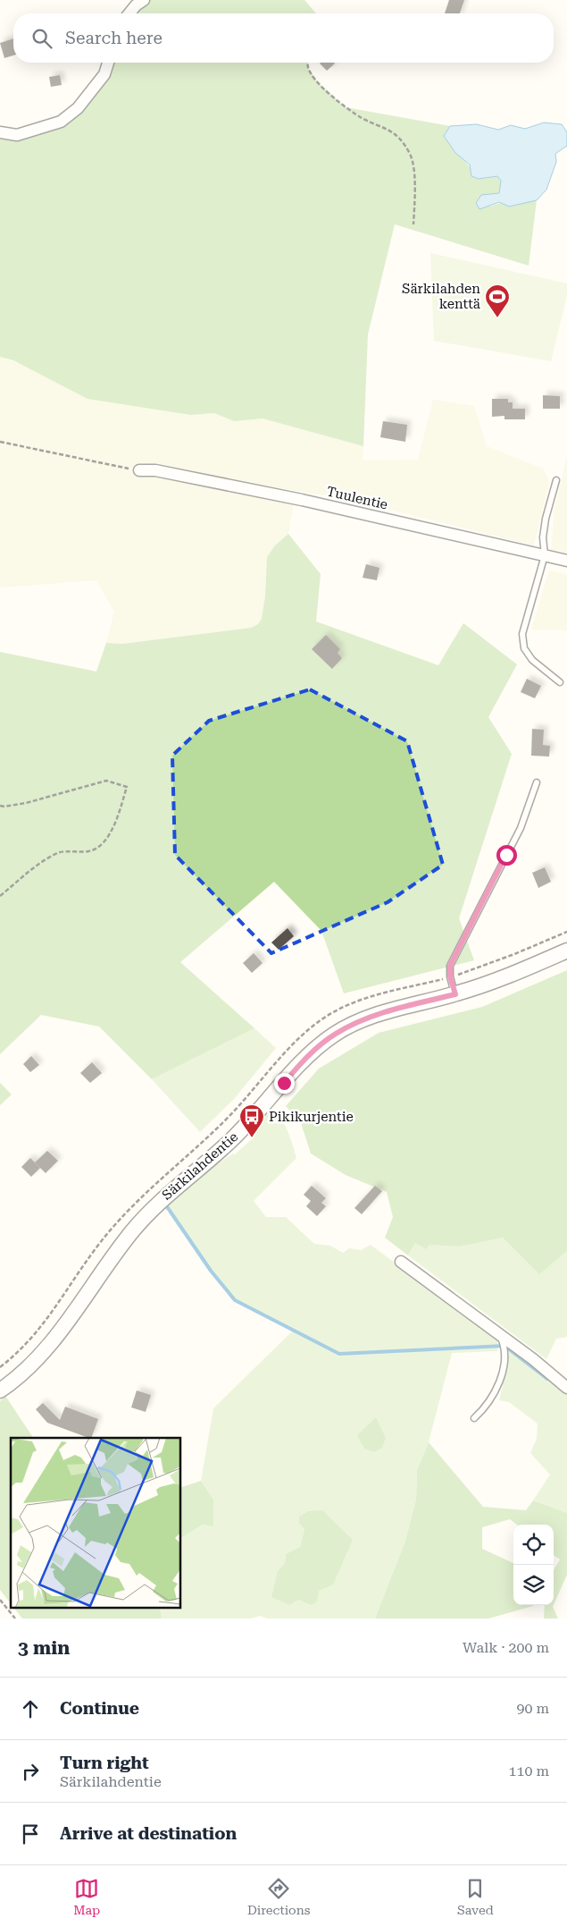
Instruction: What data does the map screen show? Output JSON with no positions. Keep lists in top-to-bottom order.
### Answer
{
  "streets": {
    "street": ["Tuulentie", "Särkilahdentie"]
  },
  "places": {
    "sports": ["Särkilahden kenttä"],
    "bus stop": ["Pikikurjentie"]
  },
  "page": {
    "search": "Search here",
    "heading": ["3 min", "Walk · 200 m"],
    "list": [
      ["Continue", "90 m"],
      ["Turn right", "Särkilahdentie", "110 m"],
      "Arrive at destination"
    ],
    "nav": ["Map", "Directions", "Saved"]
  }
}
